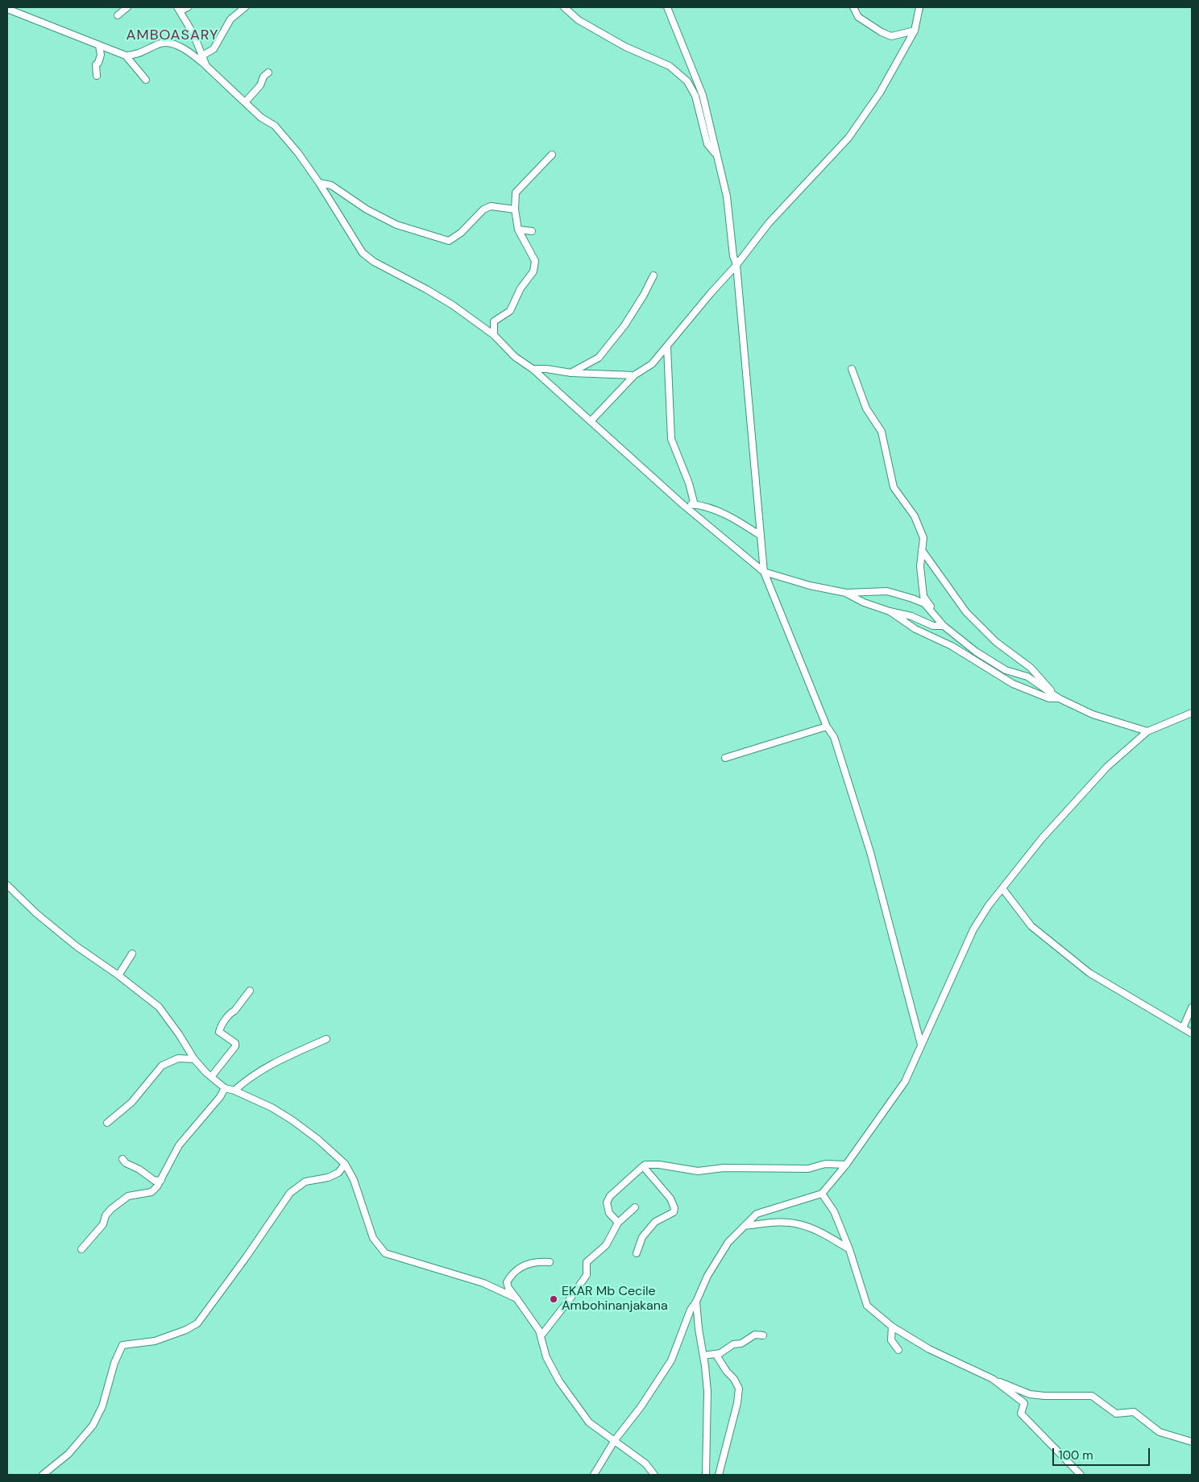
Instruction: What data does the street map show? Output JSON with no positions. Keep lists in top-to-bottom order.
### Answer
{
  "districts": ["AMBOASARY"],
  "places": ["EKAR Mb Cecile Ambohinanjakana"],
  "scale_bar": "100 m"
}
